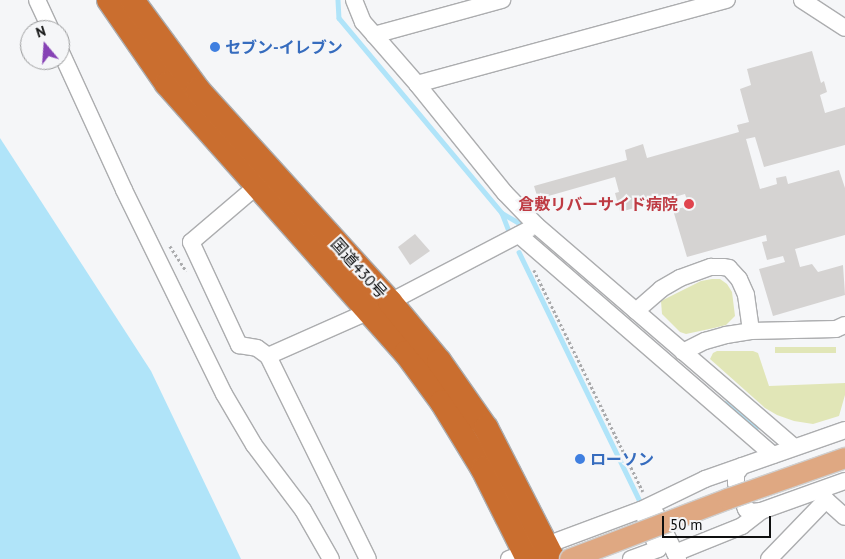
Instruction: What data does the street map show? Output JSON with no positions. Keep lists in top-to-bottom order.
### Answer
{
  "streets": {
    "highway": ["国道430号"]
  },
  "places": ["セブン-イレブン", "倉敷リバーサイド病院", "ローソン"],
  "scale_bar": "50 m",
  "north": "top"
}
